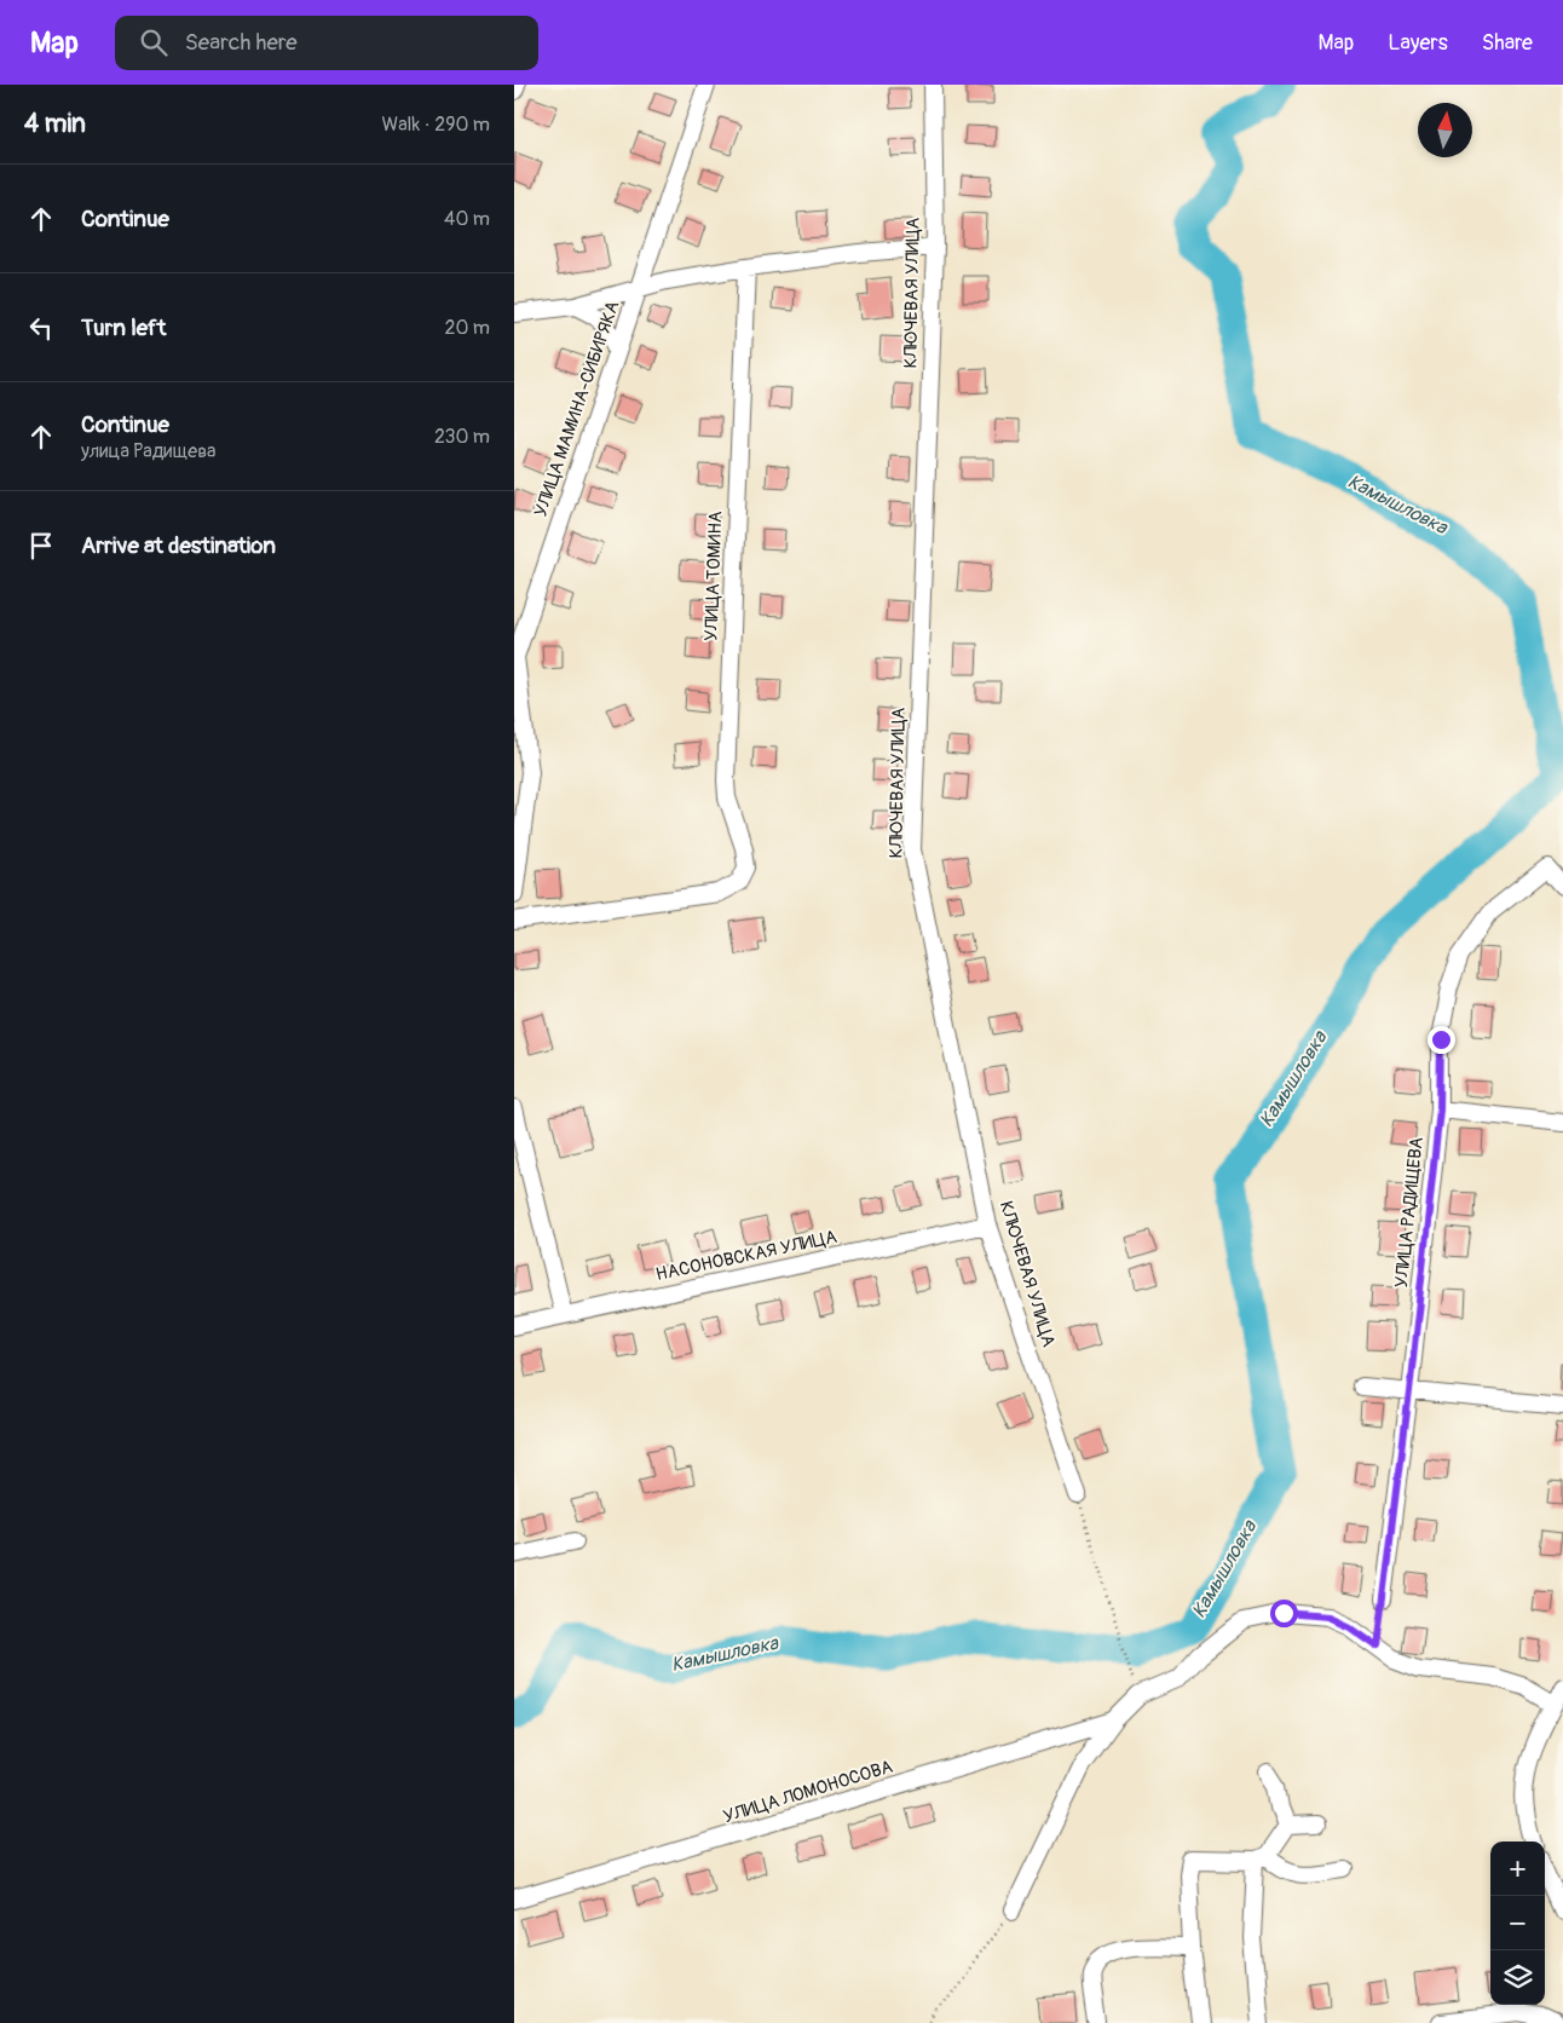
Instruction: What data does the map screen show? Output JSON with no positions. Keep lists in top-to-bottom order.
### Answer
{
  "streets": {
    "street": [
      "КЛЮЧЕВАЯ УЛИЦА",
      "УЛИЦА МАМИНА-СИБИРЯКА",
      "УЛИЦА ТОМИНА",
      "УЛИЦА РАДИЩЕВА",
      "НАСОНОВСКАЯ УЛИЦА",
      "УЛИЦА ЛОМОНОСОВА"
    ]
  },
  "crossings": [
    ["КЛЮЧЕВАЯ УЛИЦА", "НАСОНОВСКАЯ УЛИЦА"]
  ],
  "water": ["Камышловка"],
  "north": "top",
  "page": {
    "header": "Map",
    "search": "Search here",
    "nav": ["Map", "Layers", "Share"],
    "heading": ["4 min", "Walk · 290 m"],
    "list": [
      ["Continue", "40 m"],
      ["Turn left", "20 m"],
      ["Continue", "улица Радищева", "230 m"],
      "Arrive at destination"
    ],
    "map_buttons": ["+", "−"]
  }
}
